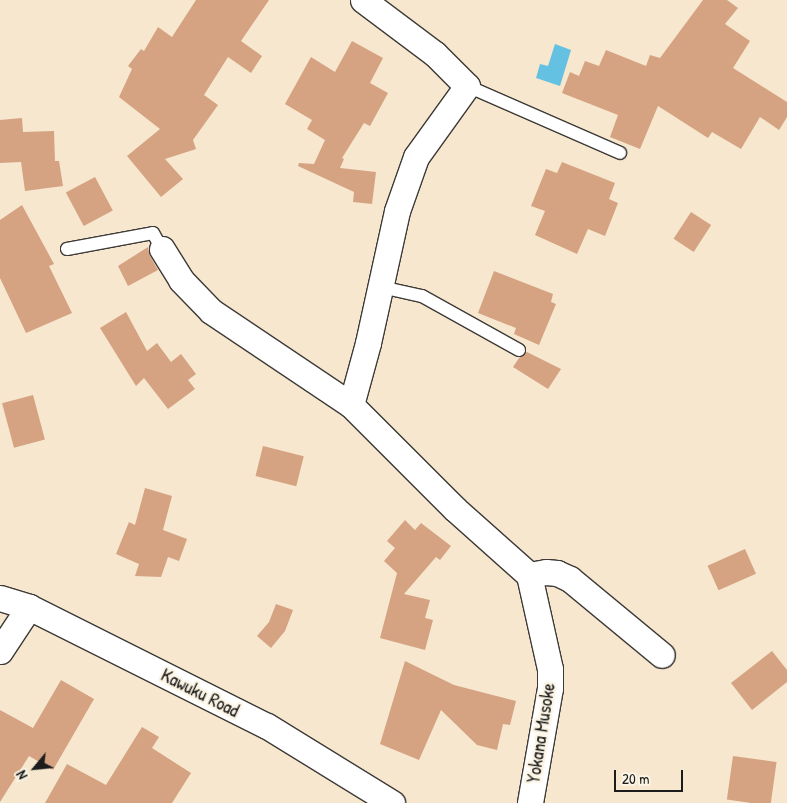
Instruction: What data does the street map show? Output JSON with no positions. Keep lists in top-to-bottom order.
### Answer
{
  "streets": {
    "street": ["Kawuku Road", "Yokana Musoke"]
  },
  "scale_bar": "20 m",
  "north": "bottom left"
}
